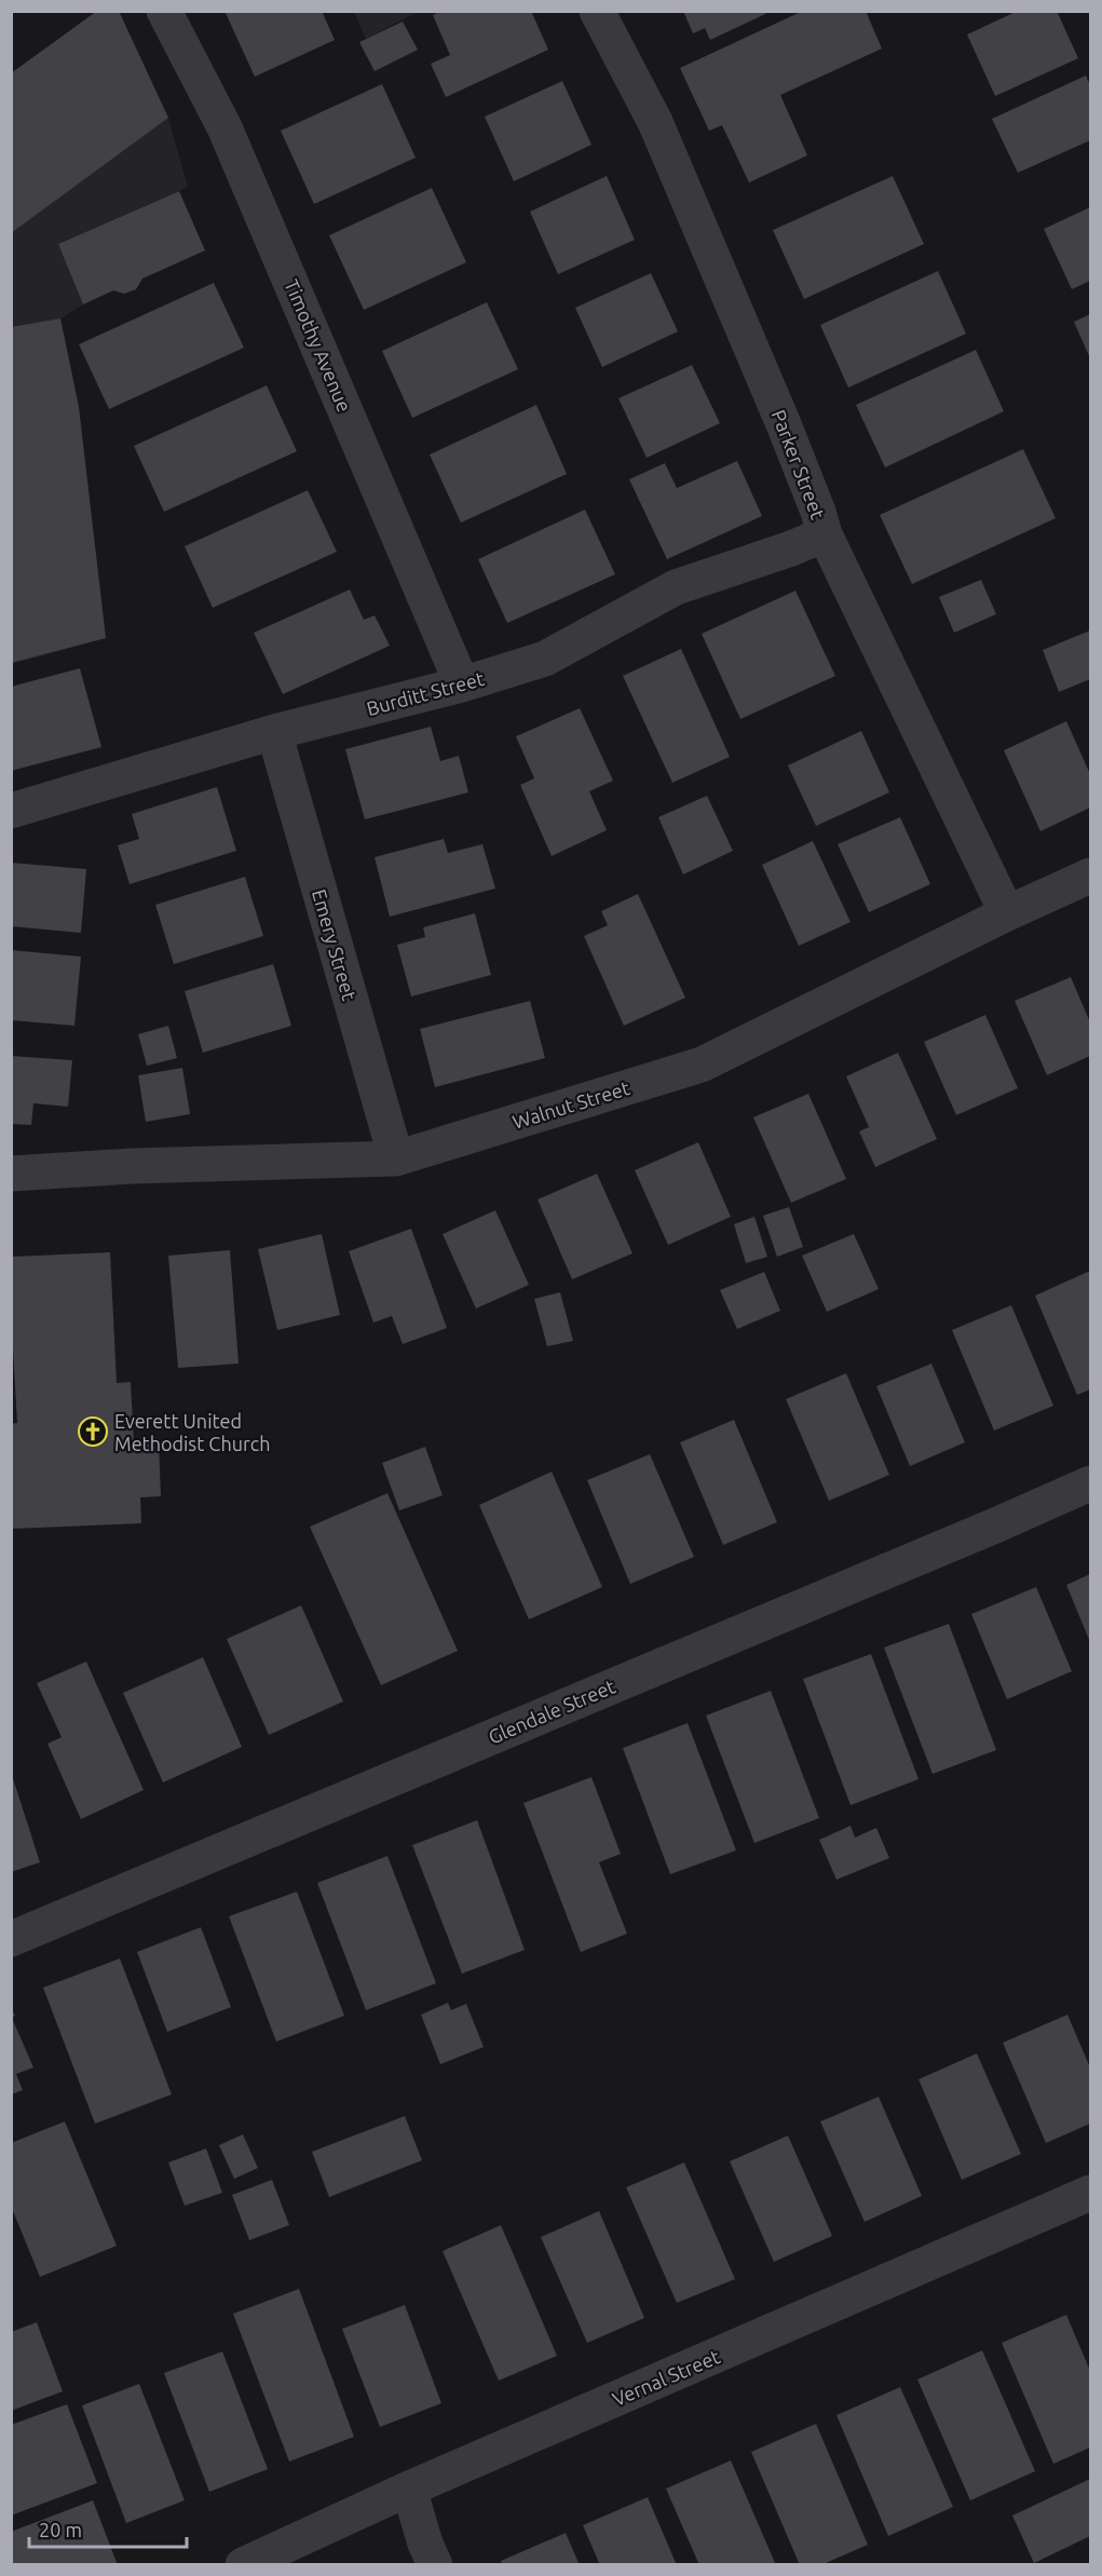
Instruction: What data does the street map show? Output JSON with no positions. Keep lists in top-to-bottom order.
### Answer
{
  "streets": {
    "street": [
      "Timothy Avenue",
      "Parker Street",
      "Burditt Street",
      "Emery Street",
      "Walnut Street",
      "Glendale Street",
      "Vernal Street"
    ]
  },
  "crossings": [
    ["Timothy Avenue", "Burditt Street"],
    ["Parker Street", "Burditt Street"],
    ["Parker Street", "Walnut Street"],
    ["Burditt Street", "Emery Street"],
    ["Emery Street", "Walnut Street"]
  ],
  "places": {
    "church": ["Everett United Methodist Church"]
  },
  "scale_bar": "20 m"
}
